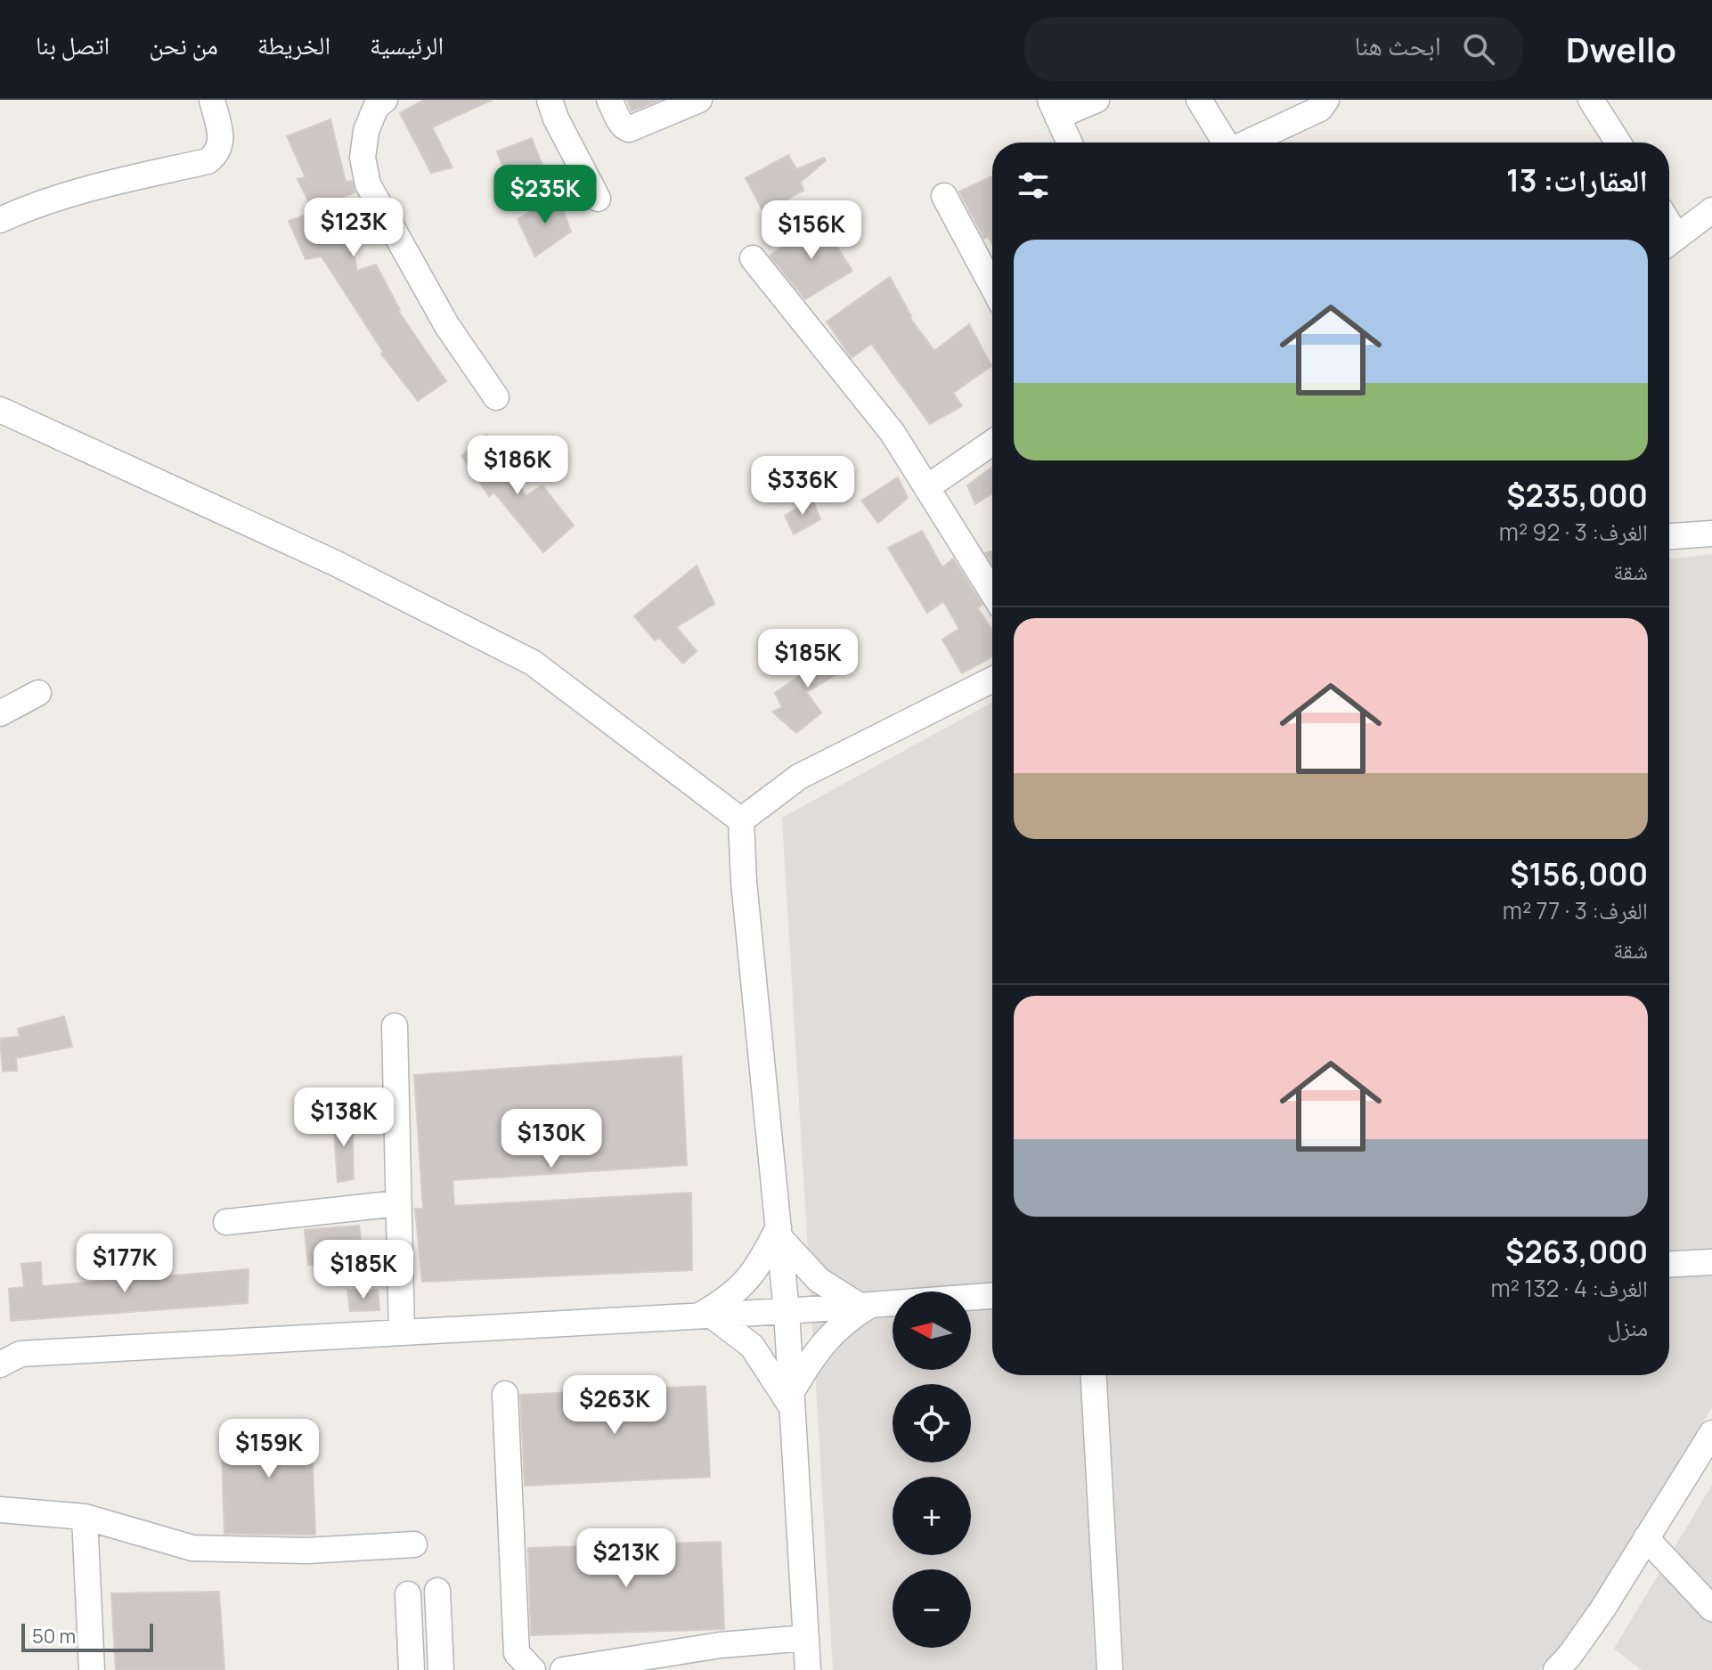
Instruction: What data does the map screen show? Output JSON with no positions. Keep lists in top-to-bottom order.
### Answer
{
  "scale_bar": "50 m",
  "north": "left",
  "page": {
    "header": "Dwello",
    "search": "ابحث هنا",
    "nav": [
      "الرئيسية",
      "الخريطة",
      "من نحن",
      "اتصل بنا"
    ],
    "heading": "العقارات: 13",
    "price": [
      "$235K",
      "$123K",
      "$156K",
      "$186K",
      "$336K",
      "$185K",
      "$138K",
      "$130K",
      "$177K",
      "$185K",
      "$263K",
      "$159K",
      "$213K"
    ],
    "list": [
      {
        "name": "$235,000",
        "note": "الغرف: 3 · 92 m² · شقة"
      },
      {
        "name": "$156,000",
        "note": "الغرف: 3 · 77 m² · شقة"
      },
      {
        "name": "$263,000",
        "note": "الغرف: 4 · 132 m² · منزل"
      }
    ],
    "map_buttons": ["+", "−"],
    "scale": "50 m"
  }
}
